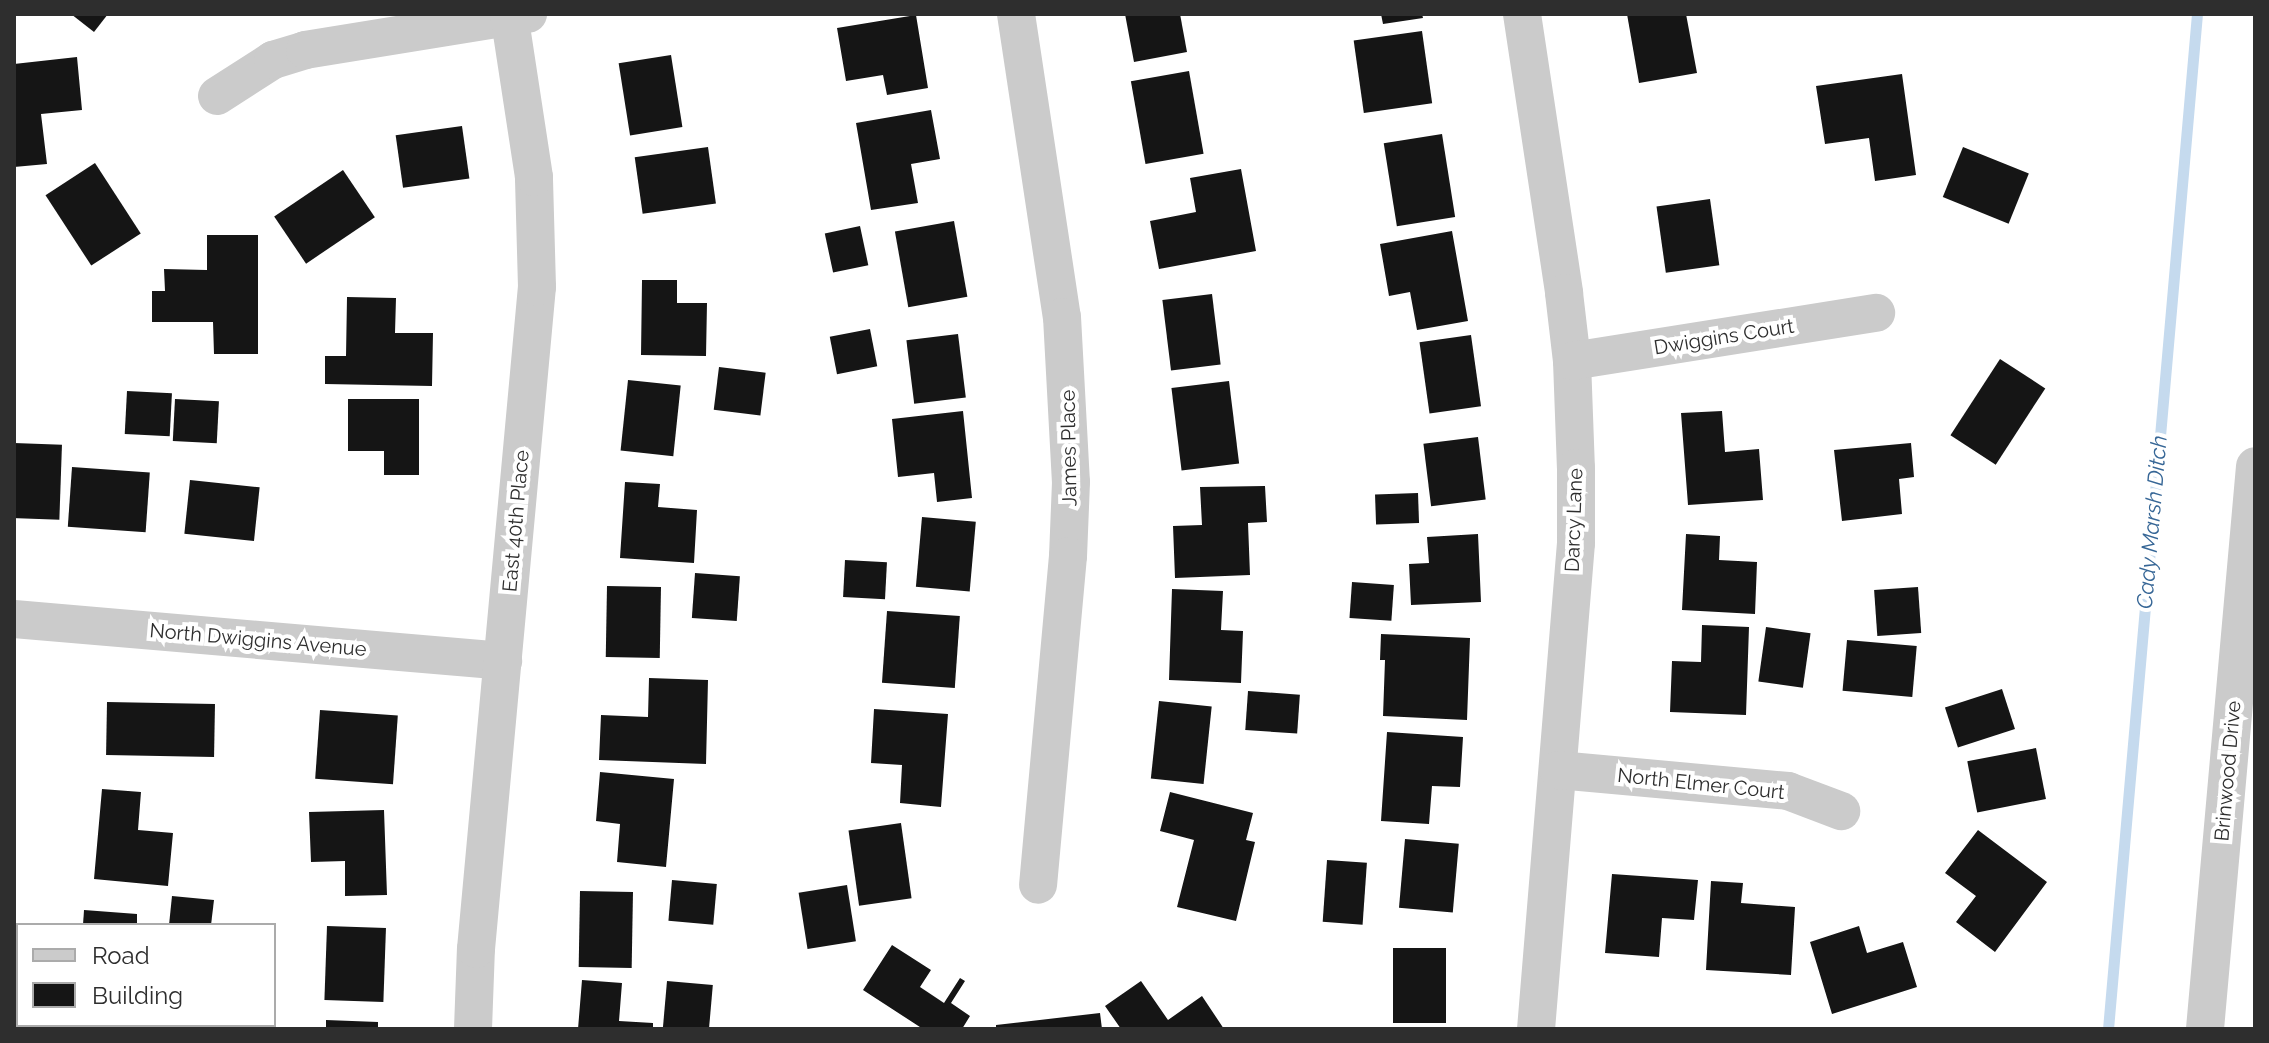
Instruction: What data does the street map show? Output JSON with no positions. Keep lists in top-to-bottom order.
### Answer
{
  "streets": {
    "street": [
      "Dwiggins Court",
      "James Place",
      "Darcy Lane",
      "East 40th Place",
      "North Dwiggins Avenue",
      "Brinwood Drive",
      "North Elmer Court"
    ]
  },
  "crossings": [
    ["Dwiggins Court", "Darcy Lane"],
    ["Darcy Lane", "North Elmer Court"],
    ["East 40th Place", "North Dwiggins Avenue"]
  ],
  "water": ["Cady Marsh Ditch"],
  "legend": ["Road", "Building"]
}
